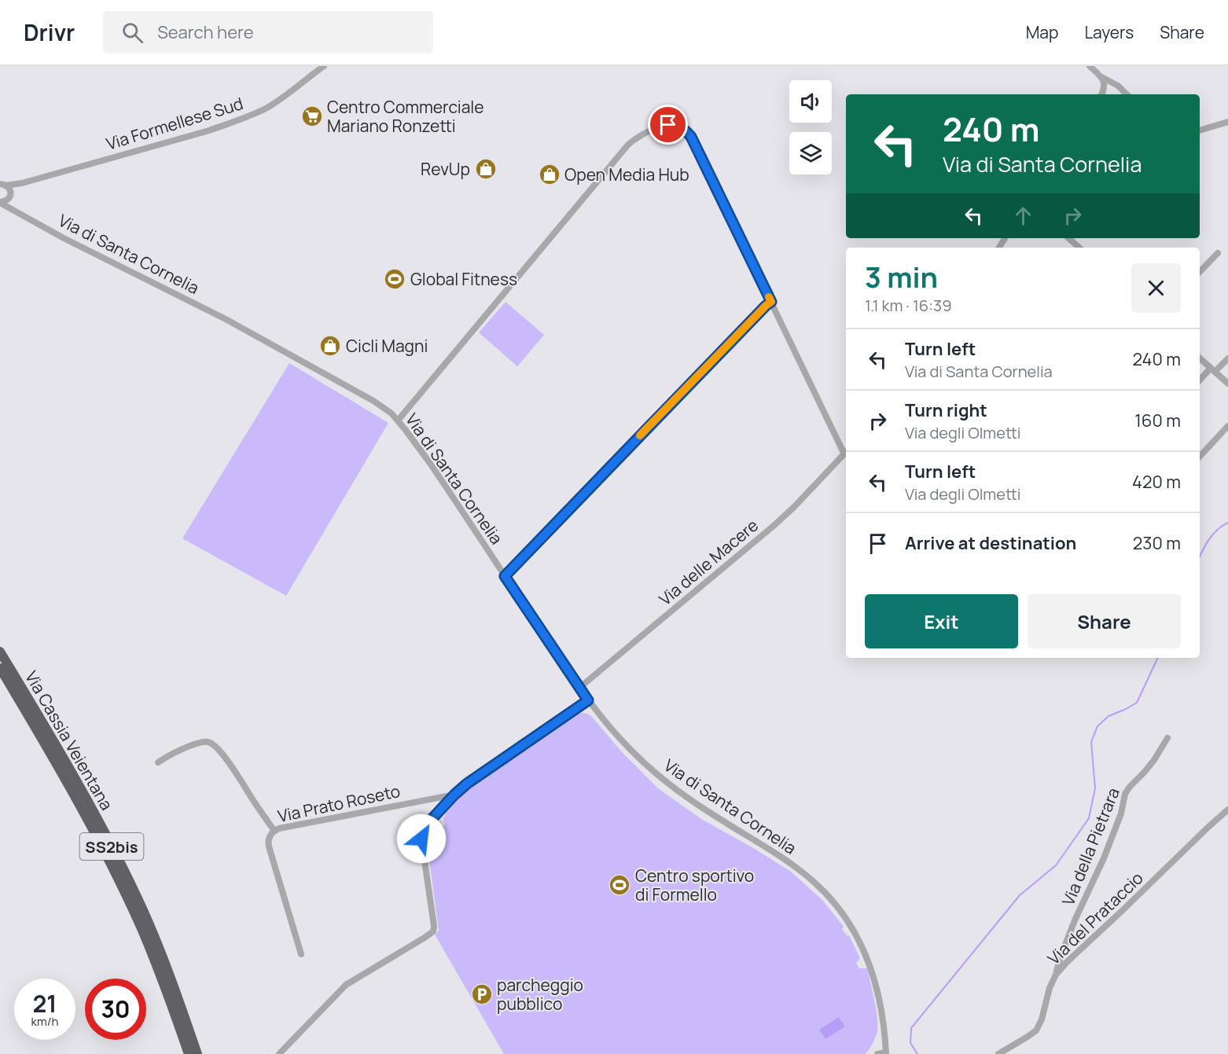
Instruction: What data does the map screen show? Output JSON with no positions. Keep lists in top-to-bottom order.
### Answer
{
  "streets": {
    "highway": ["Via Cassia Veientana", "SS2bis"],
    "street": [
      "Via Formellese Sud",
      "Via di Santa Cornelia",
      "Via delle Macere",
      "Via Prato Roseto",
      "Via della Pietrara",
      "Via del Prataccio"
    ]
  },
  "crossings": [
    ["Via di Santa Cornelia", "Via delle Macere"],
    ["Via di Santa Cornelia", "Via Prato Roseto"],
    ["Via della Pietrara", "Via del Prataccio"]
  ],
  "places": {
    "supermarket": ["Centro Commerciale Mariano Ronzetti"],
    "shop": ["RevUp", "Open Media Hub", "Cicli Magni"],
    "sports": ["Global Fitness", "Centro sportivo di Formello"],
    "parking": ["parcheggio pubblico"]
  },
  "page": {
    "header": "Drivr",
    "search": "Search here",
    "nav": ["Map", "Layers", "Share"],
    "turn": ["240 m", "Via di Santa Cornelia"],
    "heading": ["3 min", "1.1 km · 16:39"],
    "list": [
      {
        "name": "Turn left",
        "note": "Via di Santa Cornelia",
        "value": "240 m"
      },
      {
        "name": "Turn right",
        "note": "Via degli Olmetti",
        "value": "160 m"
      },
      {
        "name": "Turn left",
        "note": "Via degli Olmetti",
        "value": "420 m"
      },
      {
        "name": "Arrive at destination",
        "value": "230 m"
      }
    ],
    "buttons": ["Exit", "Share"],
    "speed": "21 km/h",
    "limit": "30"
  }
}
